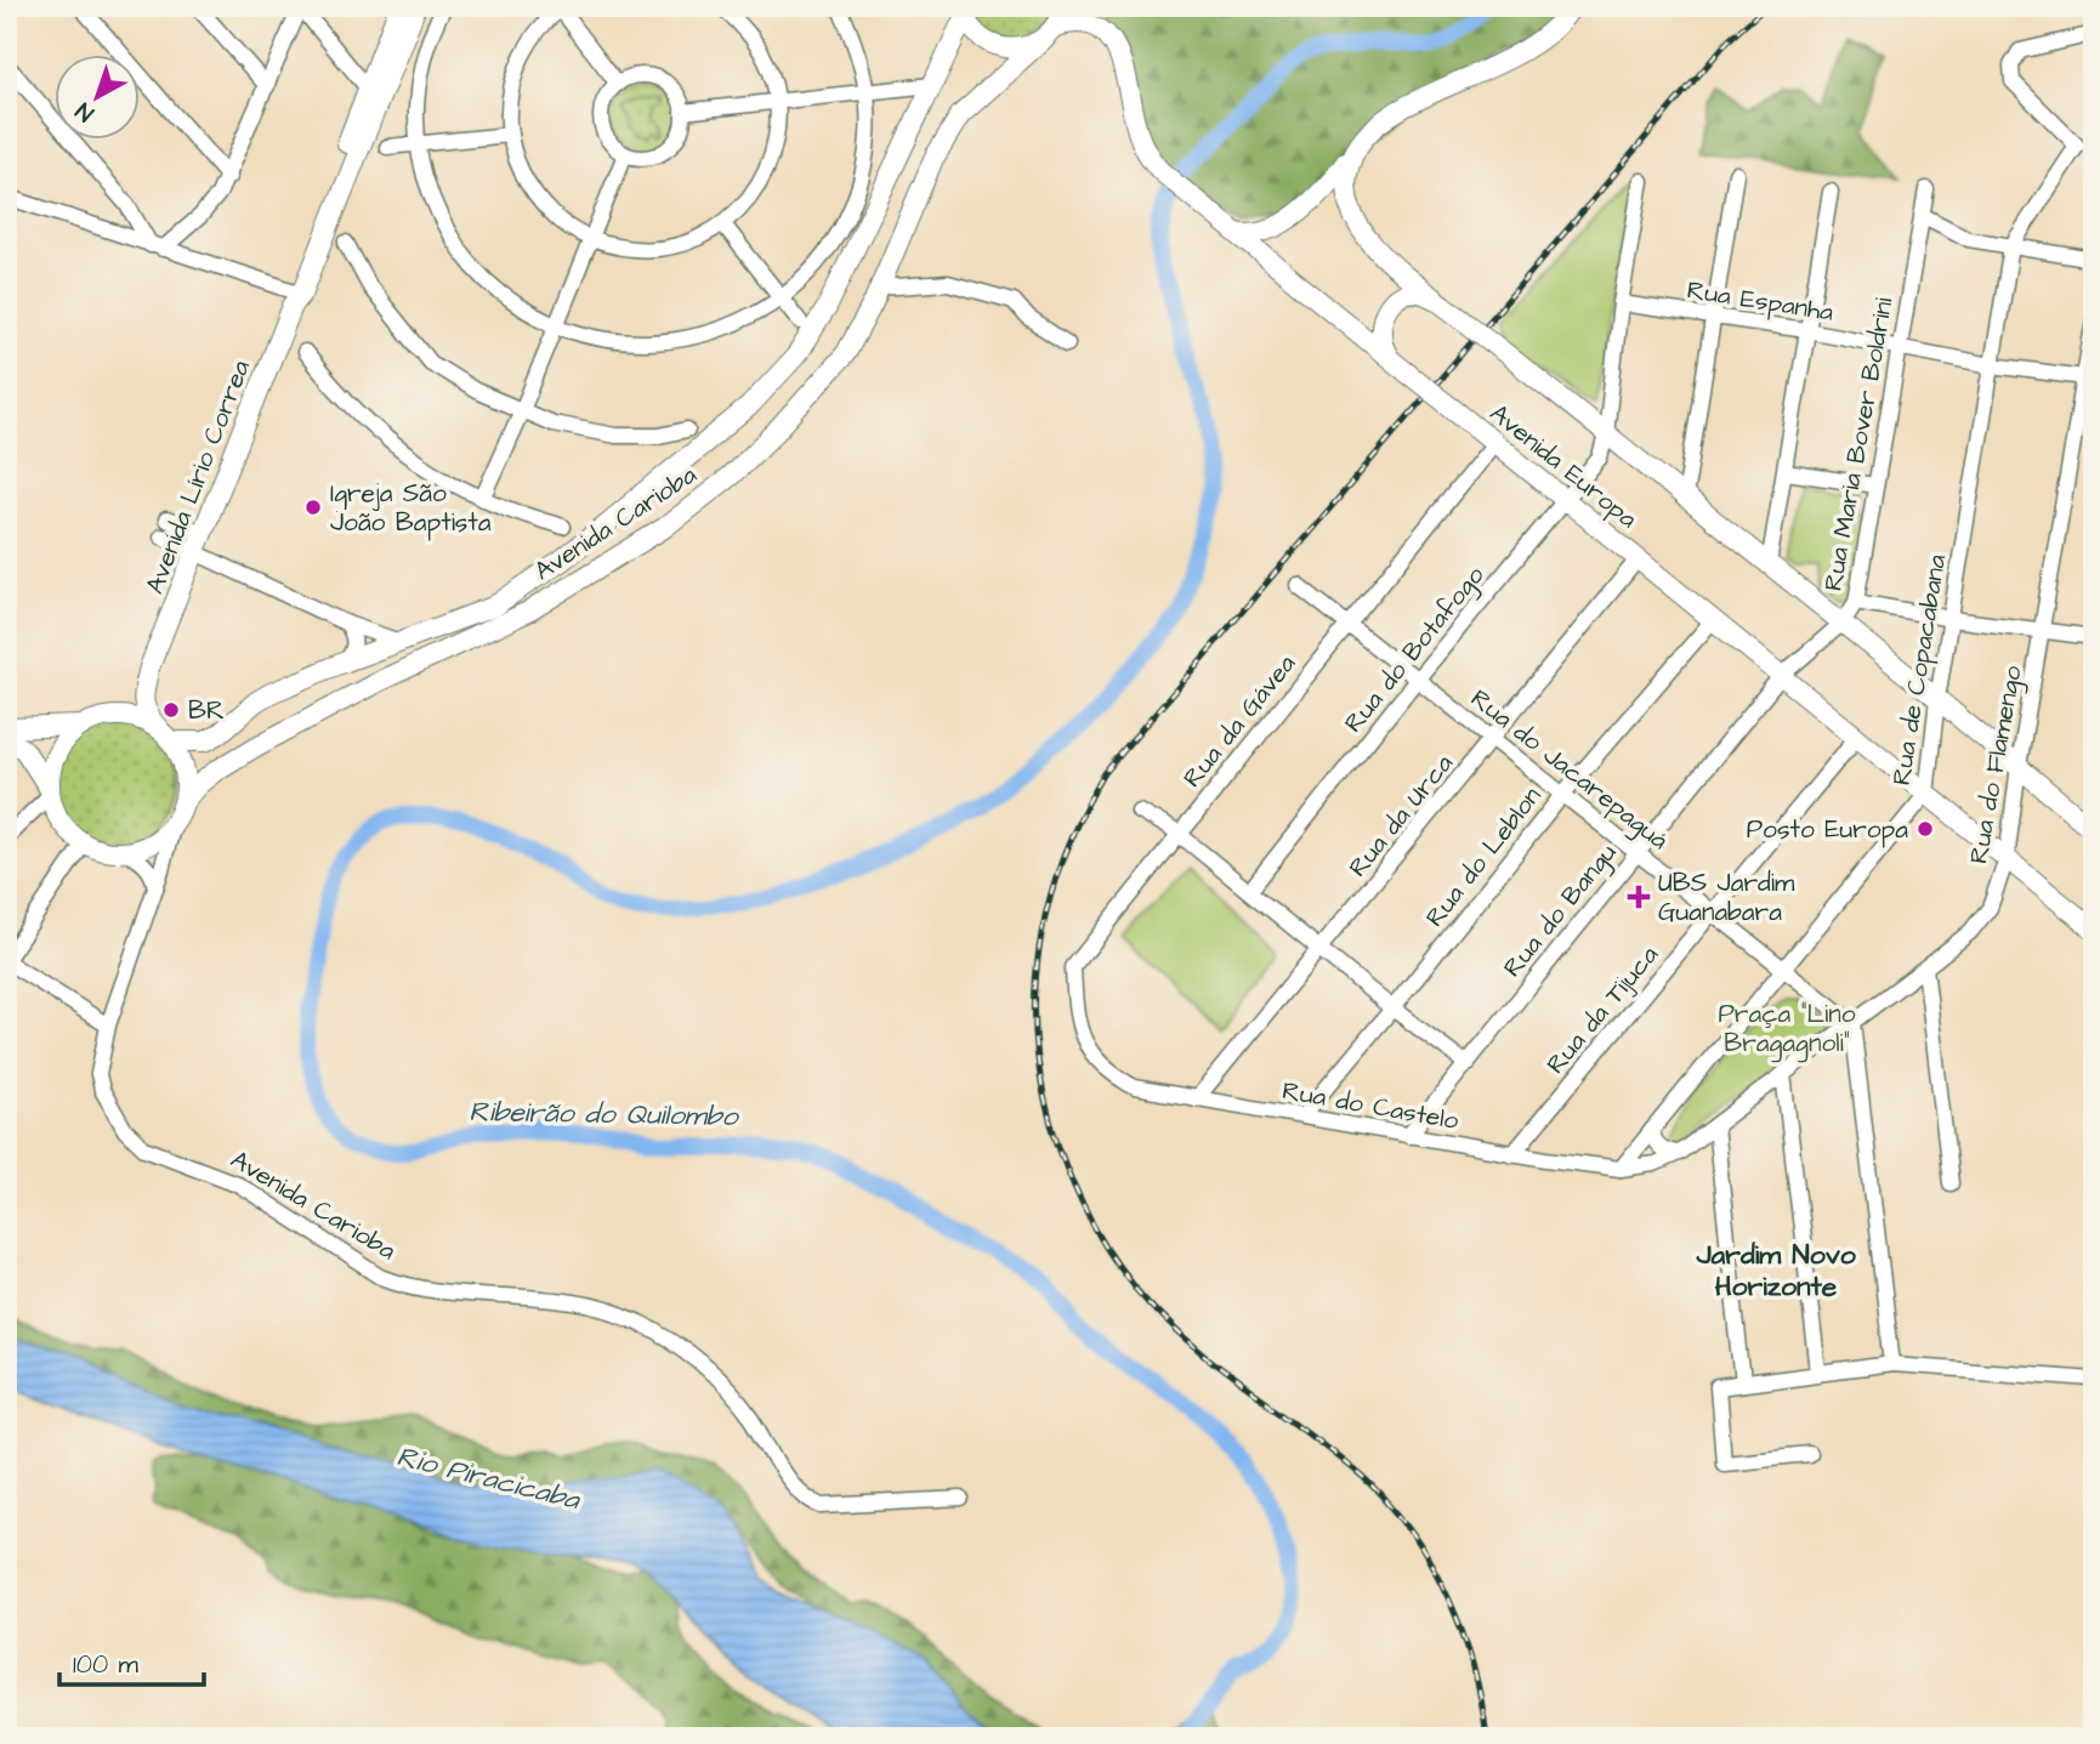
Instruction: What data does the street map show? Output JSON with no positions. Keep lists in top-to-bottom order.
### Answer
{
  "streets": {
    "main road": ["Avenida Europa", "Avenida Lírio Correa", "Avenida Carioba"],
    "street": [
      "Rua Espanha",
      "Rua Maria Bover Boldrini",
      "Rua do Botafogo",
      "Rua de Copacabana",
      "Rua da Gávea",
      "Rua do Flamengo",
      "Rua do Jacarepaguá",
      "Rua da Urca",
      "Rua do Leblon",
      "Rua do Bangu",
      "Rua da Tijuca",
      "Rua do Castelo"
    ]
  },
  "crossings": [
    ["Rua Espanha", "Rua Maria Bover Boldrini"],
    ["Rua Espanha", "Rua do Botafogo"],
    ["Rua Espanha", "Rua de Copacabana"],
    ["Rua Espanha", "Rua do Flamengo"],
    ["Rua Maria Bover Boldrini", "Avenida Europa"],
    ["Rua Maria Bover Boldrini", "Rua do Bangu"],
    ["Avenida Europa", "Avenida Carioba"],
    ["Avenida Europa", "Rua do Botafogo"],
    ["Avenida Europa", "Rua de Copacabana"],
    ["Avenida Europa", "Rua da Gávea"],
    ["Avenida Europa", "Rua do Flamengo"],
    ["Avenida Europa", "Rua da Urca"],
    ["Avenida Europa", "Rua do Leblon"],
    ["Avenida Europa", "Rua do Bangu"],
    ["Avenida Europa", "Rua da Tijuca"],
    ["Avenida Lírio Correa", "Avenida Carioba"],
    ["Rua do Botafogo", "Rua do Jacarepaguá"],
    ["Rua de Copacabana", "Rua do Jacarepaguá"],
    ["Rua de Copacabana", "Rua do Castelo"],
    ["Rua da Gávea", "Rua do Jacarepaguá"],
    ["Rua da Gávea", "Rua do Castelo"],
    ["Rua do Flamengo", "Rua do Jacarepaguá"],
    ["Rua do Flamengo", "Rua do Castelo"],
    ["Rua do Jacarepaguá", "Rua da Urca"],
    ["Rua do Jacarepaguá", "Rua do Leblon"],
    ["Rua do Jacarepaguá", "Rua do Bangu"],
    ["Rua do Jacarepaguá", "Rua da Tijuca"],
    ["Rua da Urca", "Rua do Castelo"],
    ["Rua do Leblon", "Rua do Castelo"],
    ["Rua do Bangu", "Rua do Castelo"],
    ["Rua da Tijuca", "Rua do Castelo"]
  ],
  "districts": ["Jardim Novo Horizonte"],
  "water": ["Ribeirão do Quilombo", "Rio Piracicaba"],
  "parks": ["Praça \"Lino Bragagnoli\""],
  "places": {
    "other": ["Igreja São João Baptista", "BR", "Posto Europa"],
    "health": ["UBS Jardim Guanabara"]
  },
  "scale_bar": "100 m",
  "north": "bottom left"
}
